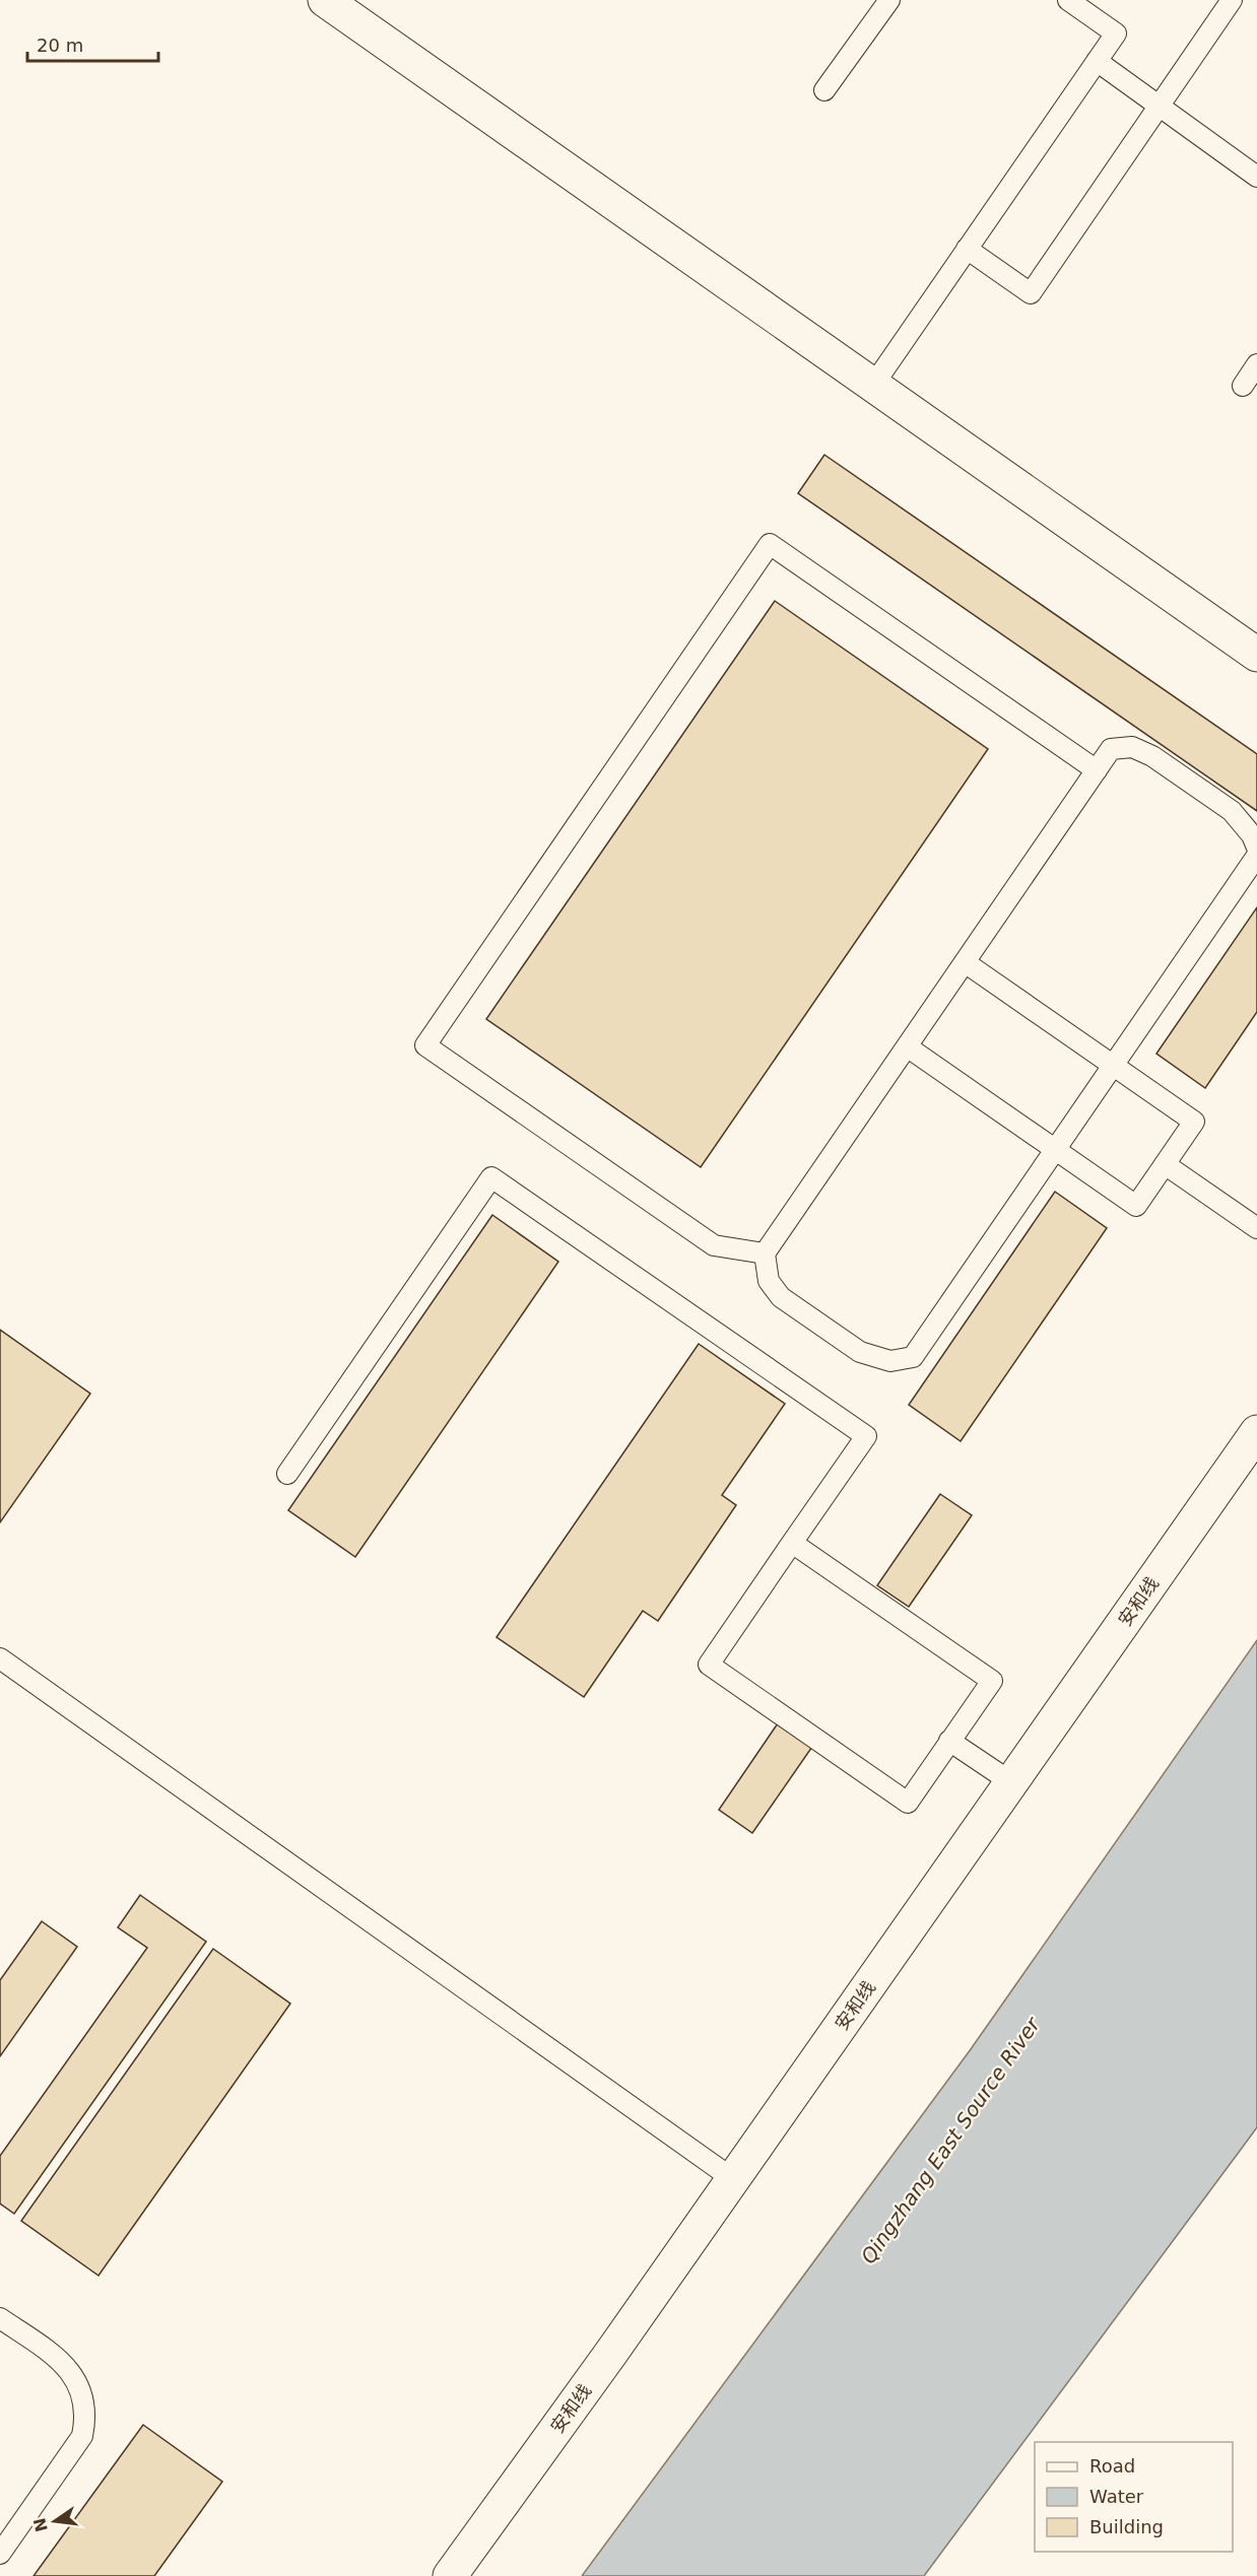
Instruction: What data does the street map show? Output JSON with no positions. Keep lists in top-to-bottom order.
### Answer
{
  "streets": {
    "main road": ["安和线"]
  },
  "water": ["Qingzhang East Source River"],
  "legend": ["Road", "Water", "Building"],
  "scale_bar": "20 m",
  "north": "left"
}
